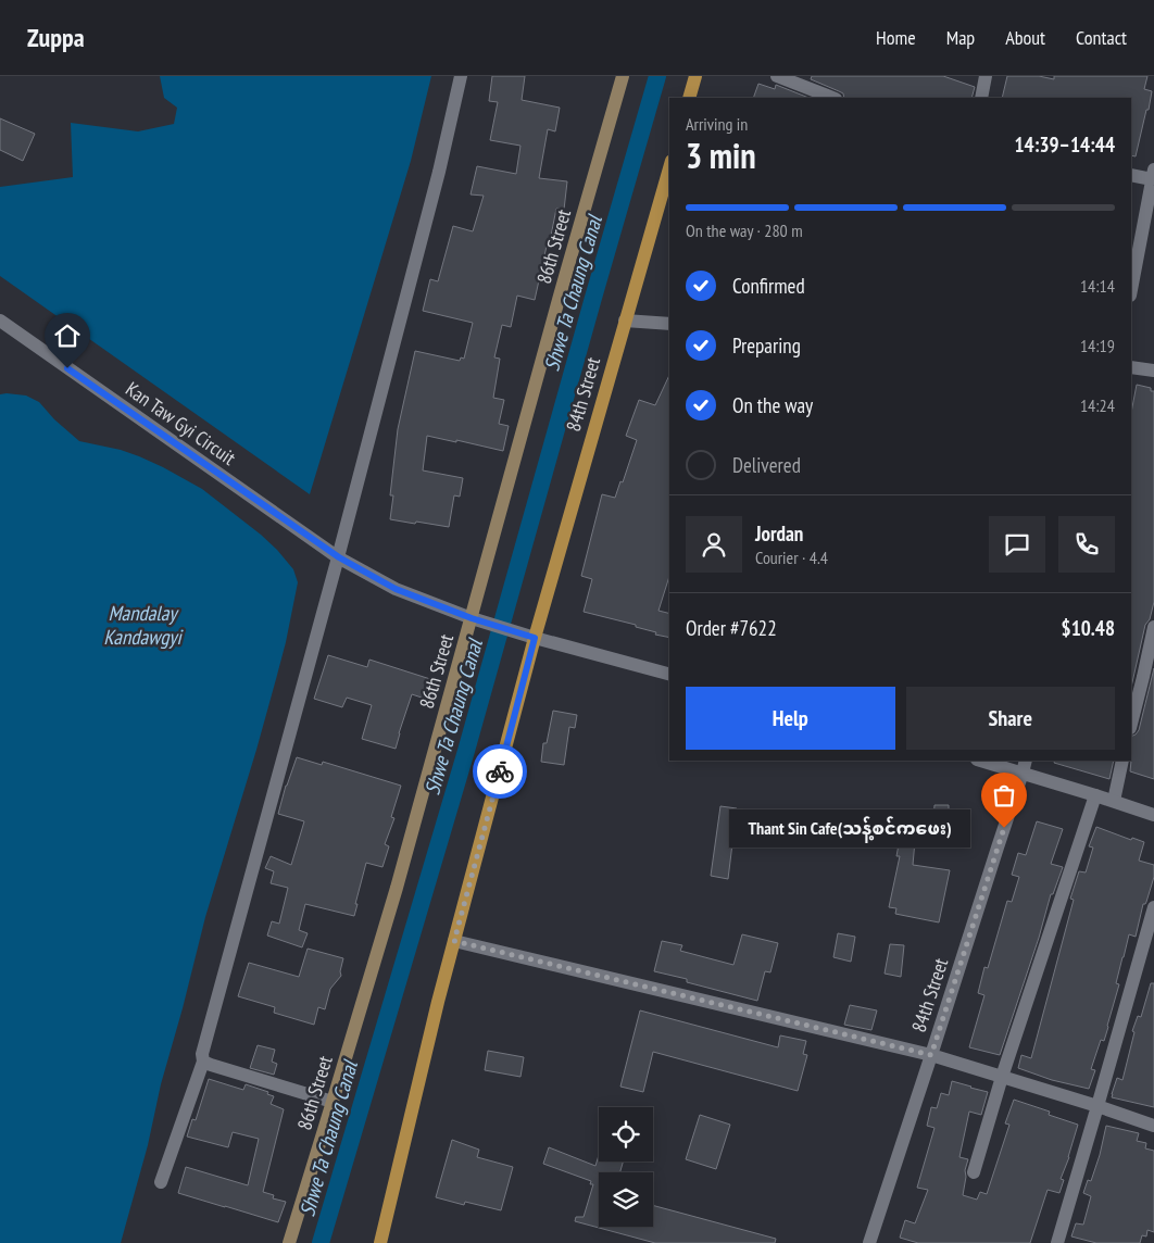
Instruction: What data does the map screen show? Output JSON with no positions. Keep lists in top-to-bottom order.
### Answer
{
  "streets": {
    "main road": ["86th Street", "84th Street"],
    "street": ["Kan Taw Gyi Circuit"]
  },
  "crossings": [
    ["86th Street", "Kan Taw Gyi Circuit"],
    ["84th Street", "Kan Taw Gyi Circuit"]
  ],
  "water": ["Shwe Ta Chaung Canal", "Mandalay Kandawgyi"],
  "places": ["Thant Sin Cafe(သန့်စင်ကဖေး)"],
  "page": {
    "header": "Zuppa",
    "nav": [
      "Home",
      "Map",
      "About",
      "Contact"
    ],
    "heading": ["3 min", "Arriving in", "14:39–14:44"],
    "panel": [
      "Jordan",
      "Courier · 4.4",
      "Order #7622",
      "$10.48"
    ],
    "bar": "On the way · 280 m",
    "list": [
      ["Confirmed", "14:14"],
      ["Preparing", "14:19"],
      ["On the way", "14:24"],
      "Delivered"
    ],
    "buttons": ["Help", "Share"],
    "bubble": "Thant Sin Cafe(သန့်စင်ကဖေး)"
  }
}
